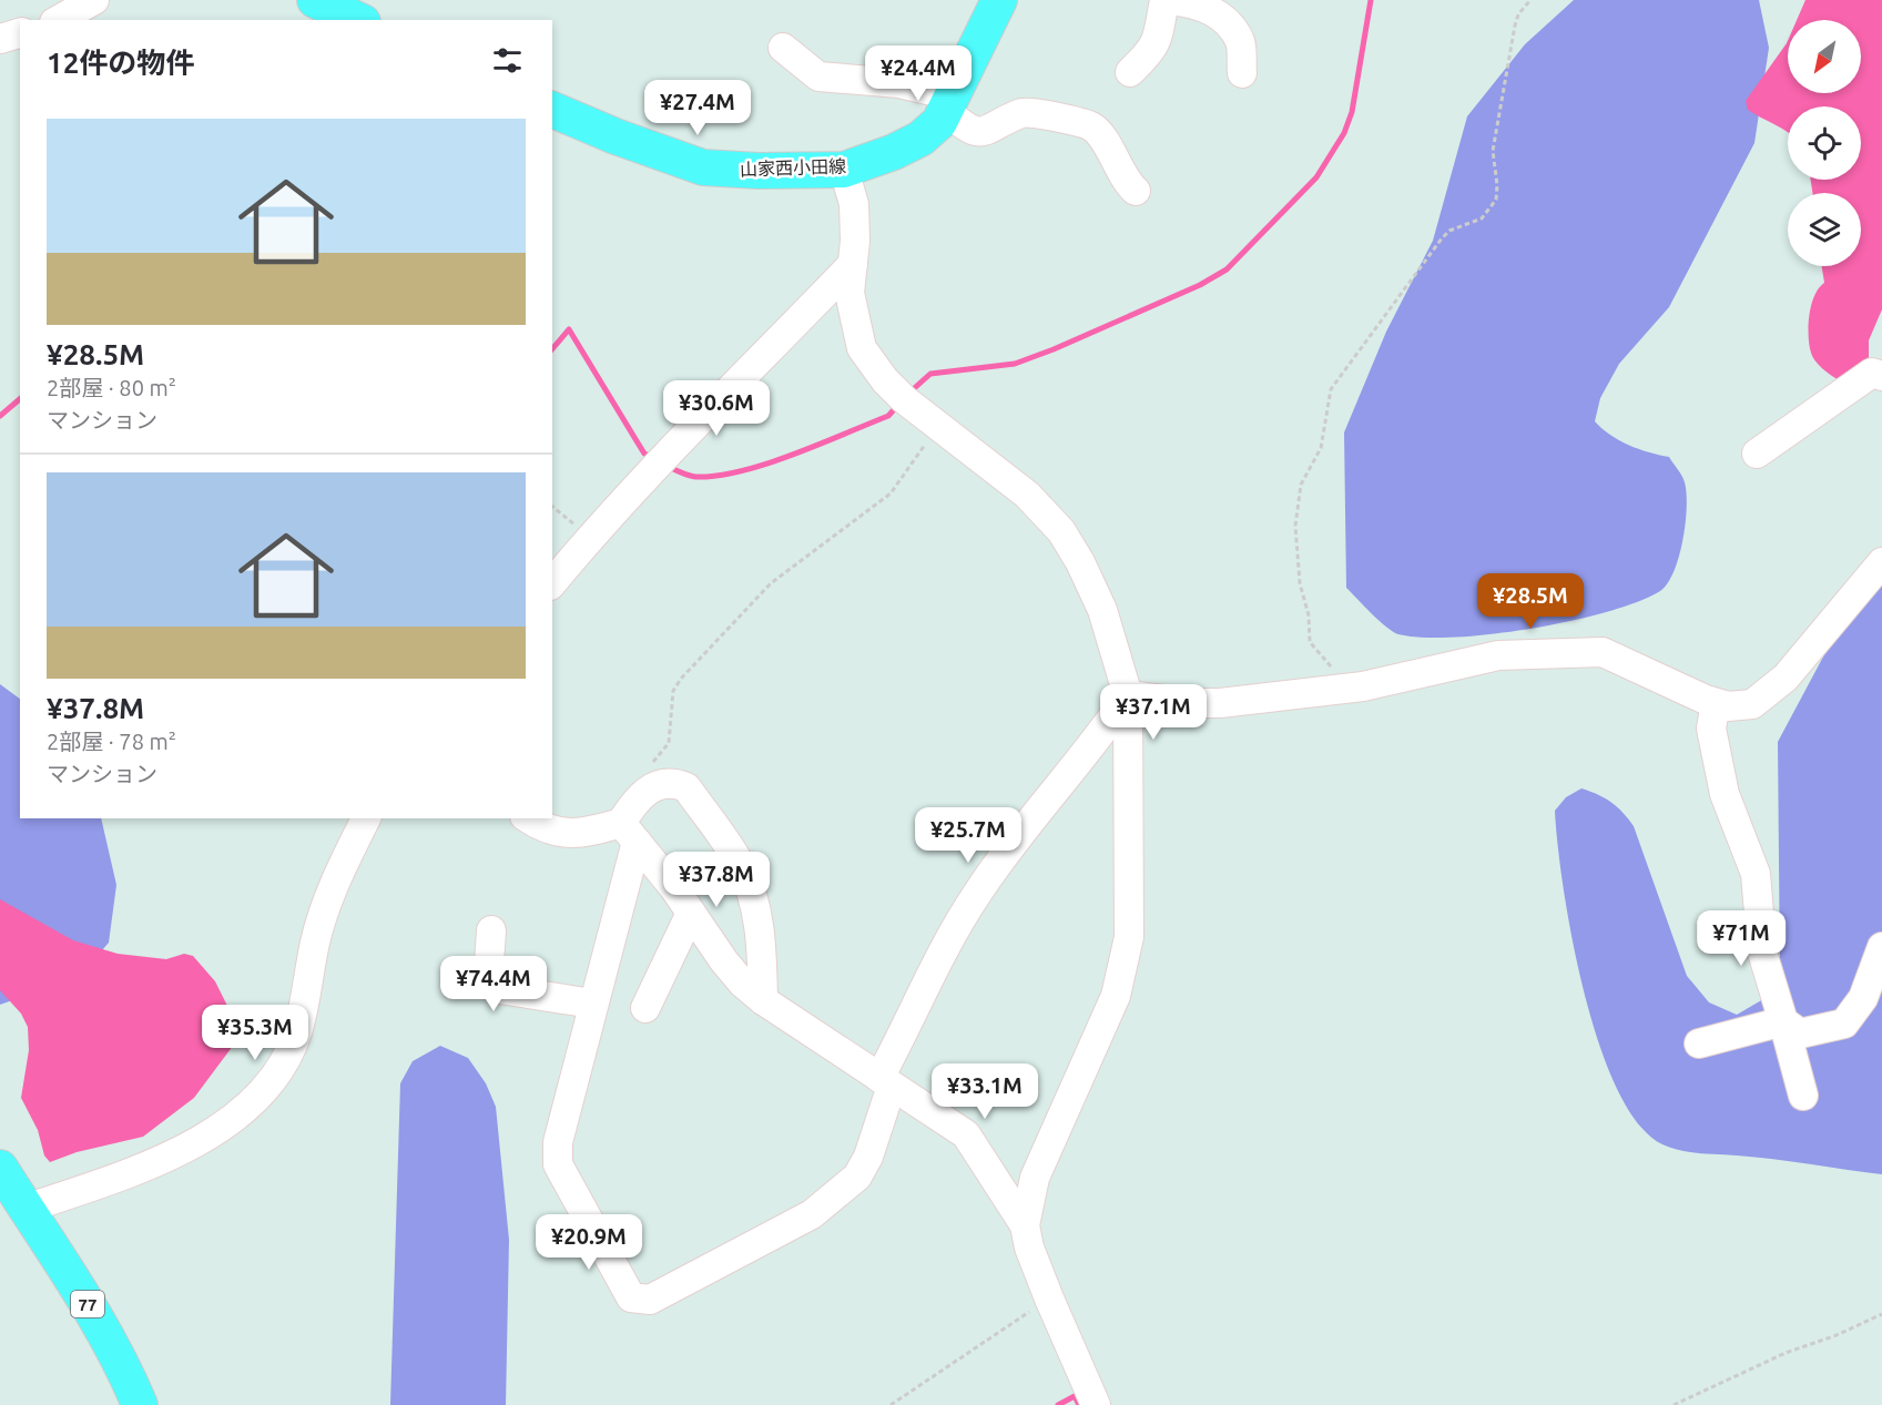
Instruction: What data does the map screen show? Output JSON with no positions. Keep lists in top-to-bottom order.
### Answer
{
  "streets": {
    "main road": ["山家西小田線", "77"]
  },
  "north": "bottom left",
  "page": {
    "heading": "12件の物件",
    "price": [
      "¥24.4M",
      "¥27.4M",
      "¥30.6M",
      "¥28.5M",
      "¥37.1M",
      "¥25.7M",
      "¥37.8M",
      "¥71M",
      "¥74.4M",
      "¥35.3M",
      "¥33.1M",
      "¥20.9M"
    ],
    "list": [
      {
        "name": "¥28.5M",
        "note": "2部屋 · 80 m² · マンション"
      },
      {
        "name": "¥37.8M",
        "note": "2部屋 · 78 m² · マンション"
      }
    ]
  }
}
